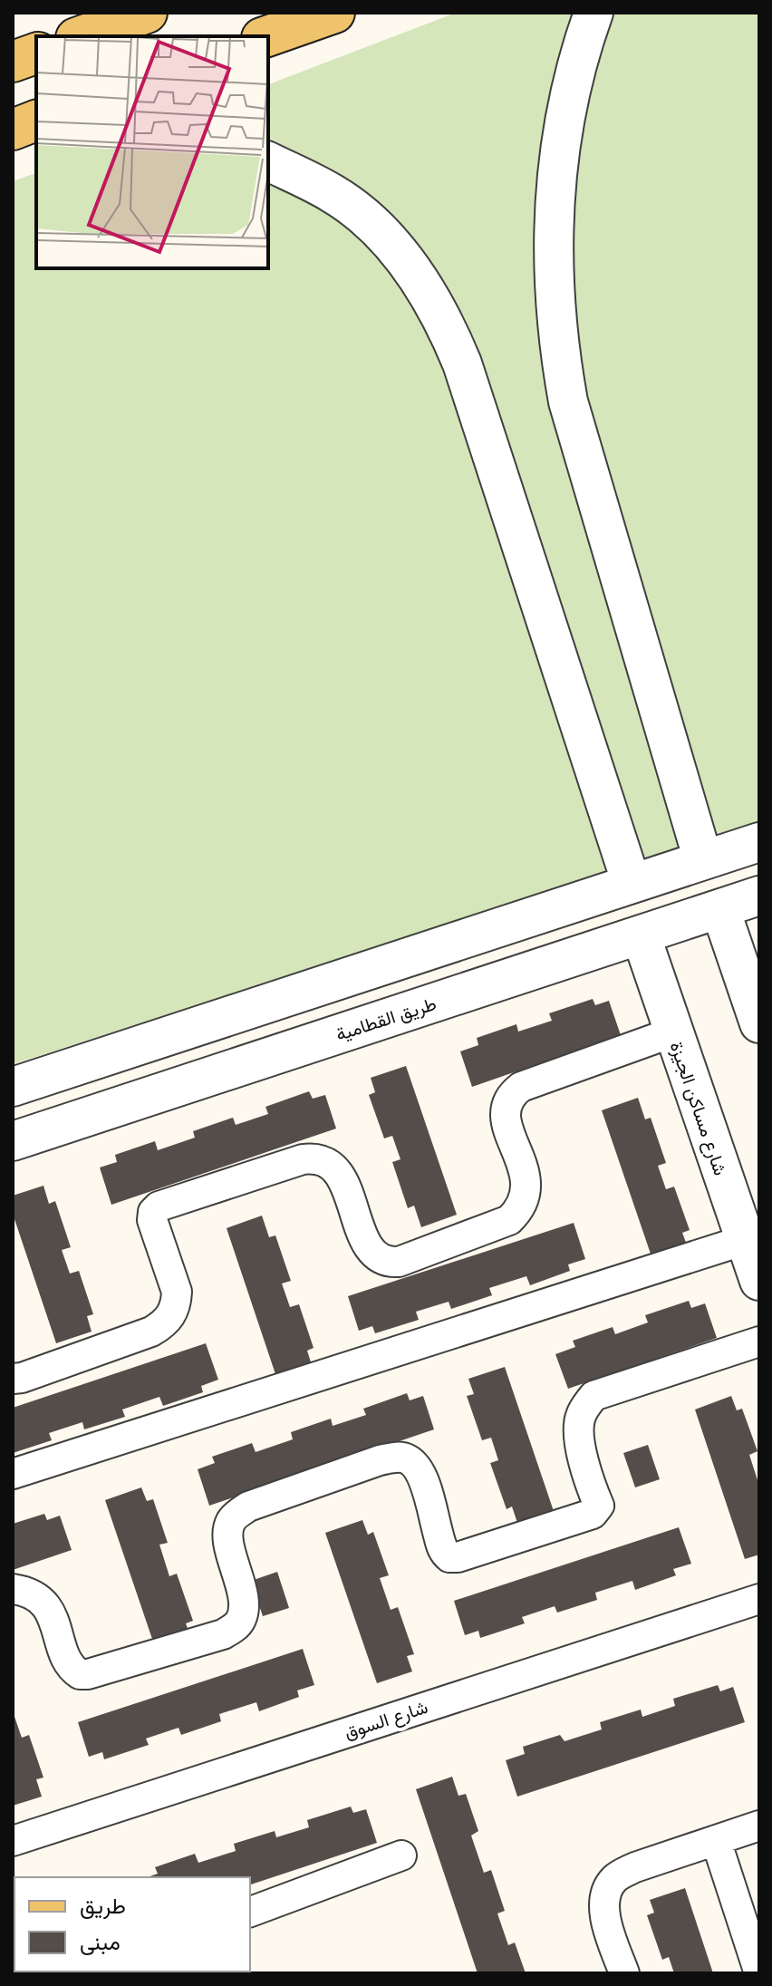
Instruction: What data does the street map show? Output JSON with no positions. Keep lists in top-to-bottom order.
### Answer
{
  "streets": {
    "street": ["طريق القطامية", "شارع مساكن الجيزة", "شارع السوق"]
  },
  "crossings": [
    ["طريق القطامية", "شارع مساكن الجيزة"]
  ],
  "legend": ["طريق", "مبنى"]
}
